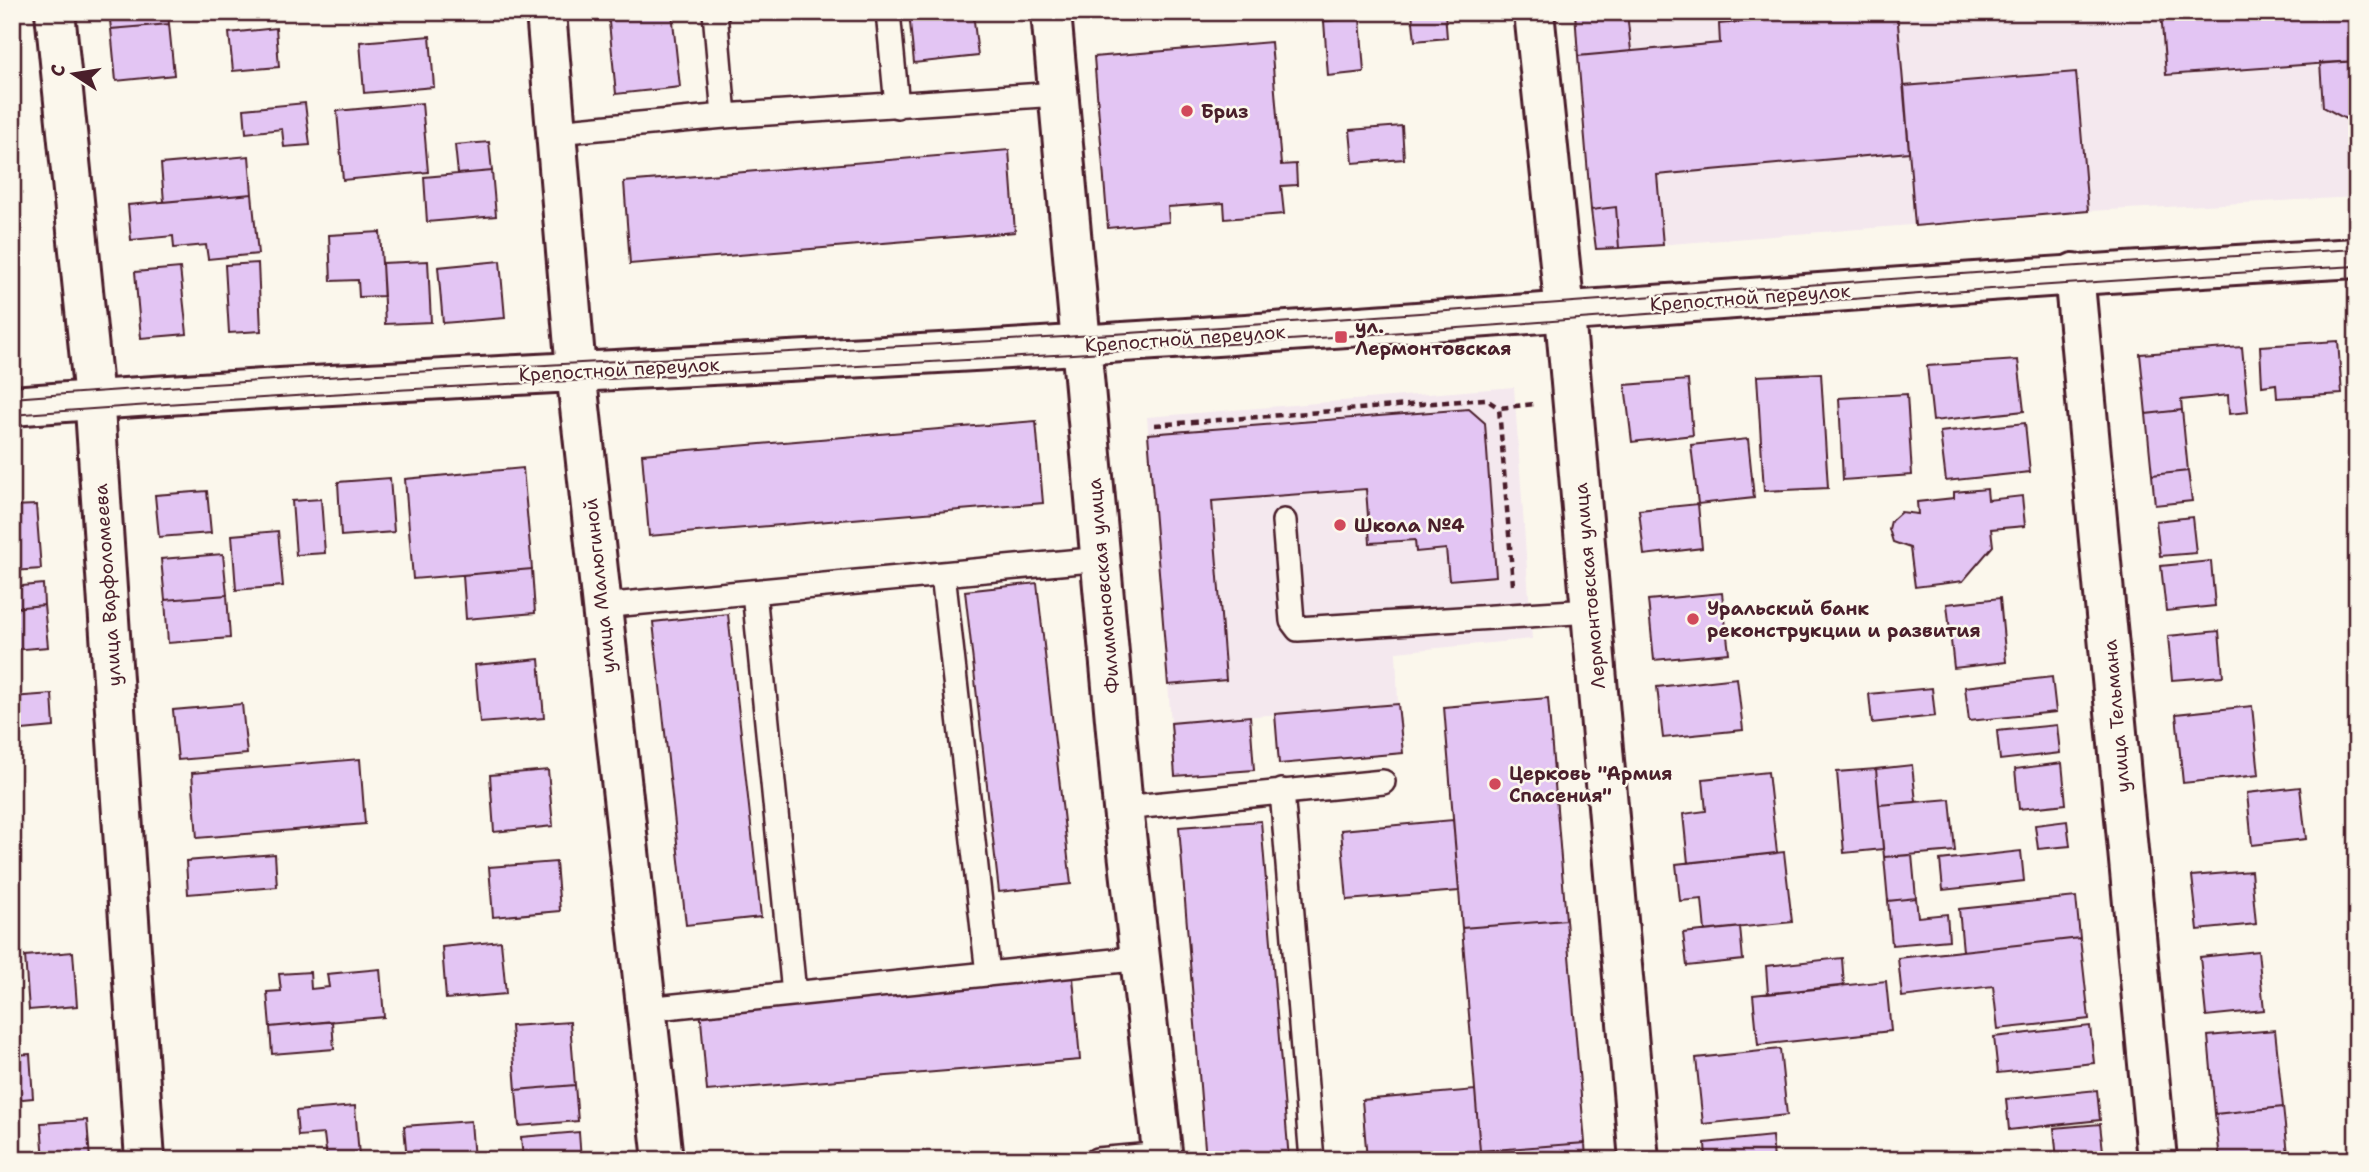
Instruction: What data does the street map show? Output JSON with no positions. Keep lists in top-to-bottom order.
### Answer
{
  "streets": {
    "street": [
      "Крепостной переулок",
      "улица Варфоломеева",
      "улица Малюгиной",
      "Филимоновская улица",
      "Лермонтовская улица",
      "улица Тельмана"
    ]
  },
  "crossings": [
    ["Крепостной переулок", "улица Варфоломеева"],
    ["Крепостной переулок", "улица Малюгиной"],
    ["Крепостной переулок", "Филимоновская улица"],
    ["Крепостной переулок", "Лермонтовская улица"],
    ["Крепостной переулок", "улица Тельмана"]
  ],
  "places": {
    "other": [
      "Бриз",
      "Школа №4",
      "Уральский банк реконструкции и развития",
      "Церковь \"Армия Спасения\""
    ],
    "transit": ["ул. Лермонтовская"]
  },
  "north": "left"
}
